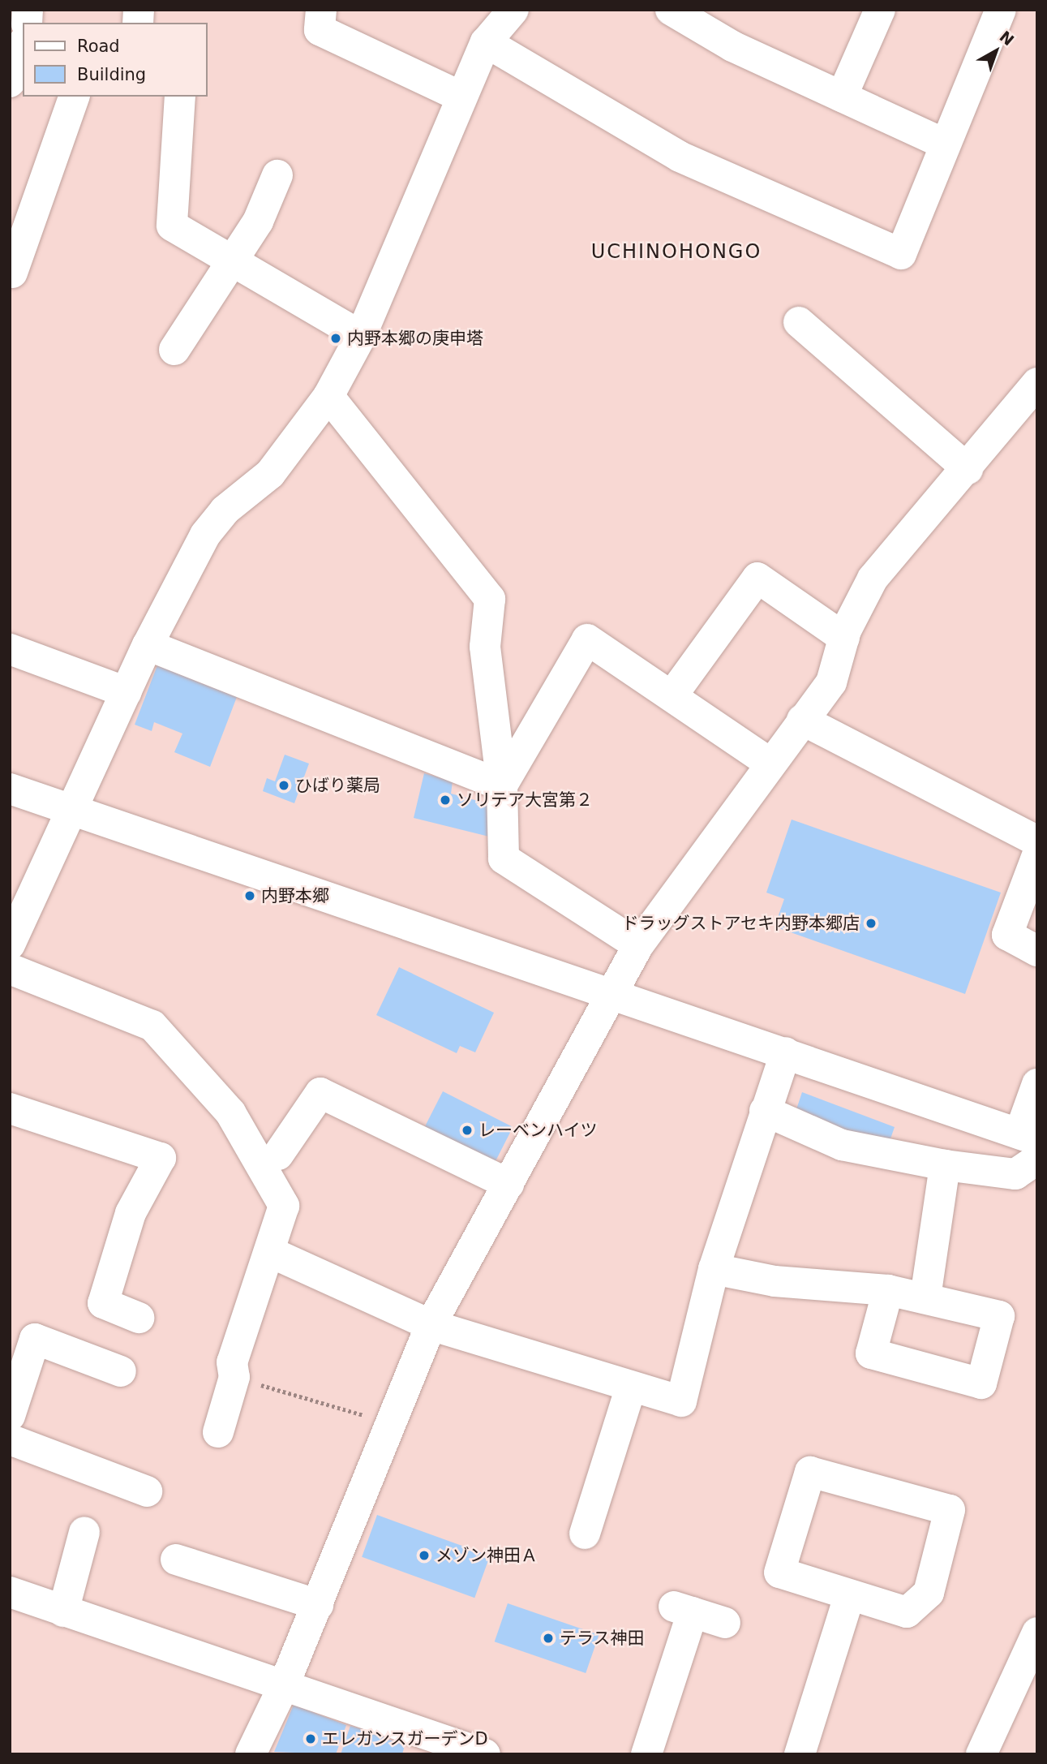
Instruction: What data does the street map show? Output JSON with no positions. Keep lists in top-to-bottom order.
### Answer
{
  "districts": ["UCHINOHONGO"],
  "places": [
    "内野本郷の庚申塔",
    "ひばり薬局",
    "ソリテア大宮第２",
    "内野本郷",
    "ドラッグストアセキ内野本郷店",
    "レーベンハイツ",
    "メゾン神田Ａ",
    "テラス神田",
    "エレガンスガーデンD"
  ],
  "legend": ["Road", "Building"],
  "north": "top right"
}
